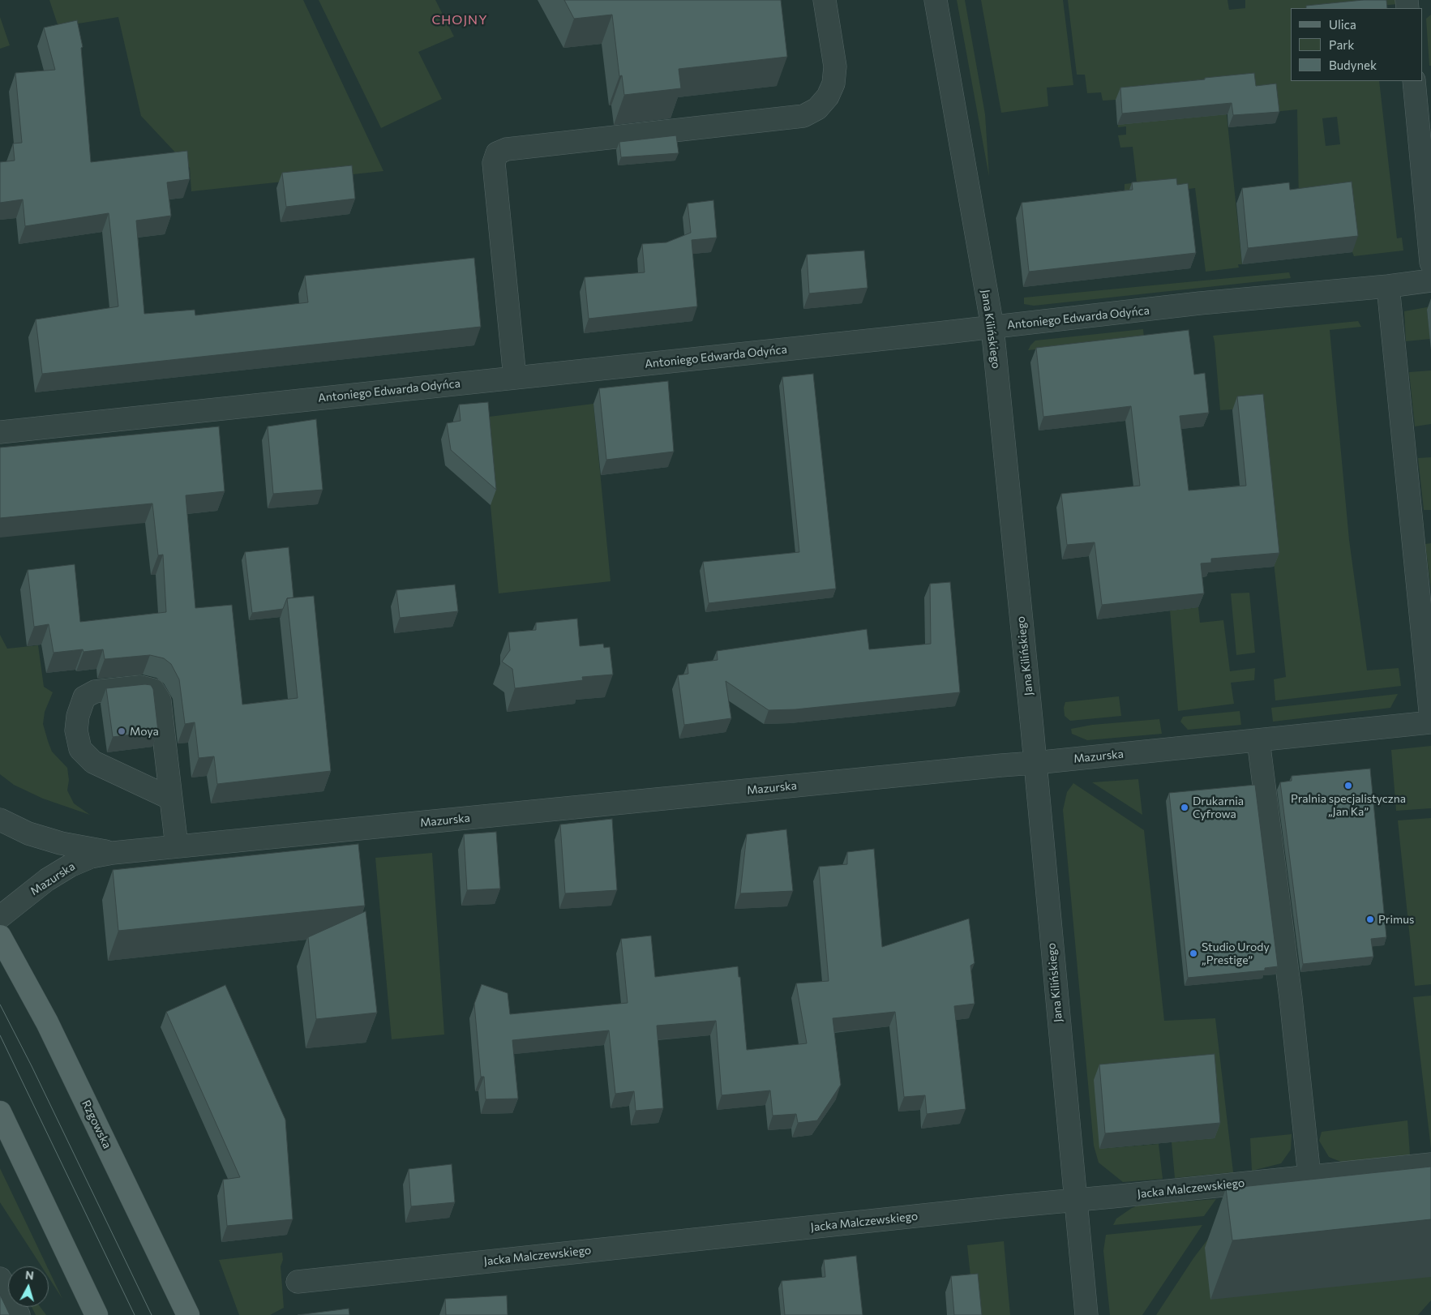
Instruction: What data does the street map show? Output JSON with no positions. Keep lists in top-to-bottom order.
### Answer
{
  "streets": {
    "main road": ["Rzgowska"],
    "street": [
      "Antoniego Edwarda Odyńca",
      "Jana Kilińskiego",
      "Mazurska",
      "Jacka Malczewskiego"
    ]
  },
  "crossings": [
    ["Antoniego Edwarda Odyńca", "Jana Kilińskiego"],
    ["Jana Kilińskiego", "Mazurska"],
    ["Jana Kilińskiego", "Jacka Malczewskiego"]
  ],
  "districts": ["CHOJNY"],
  "places": [
    "Moya",
    "Pralnia specjalistyczna „Jan Ka”",
    "Drukarnia Cyfrowa",
    "Primus",
    "Studio Urody „Prestige”"
  ],
  "legend": ["Ulica", "Park", "Budynek"],
  "north": "top"
}
